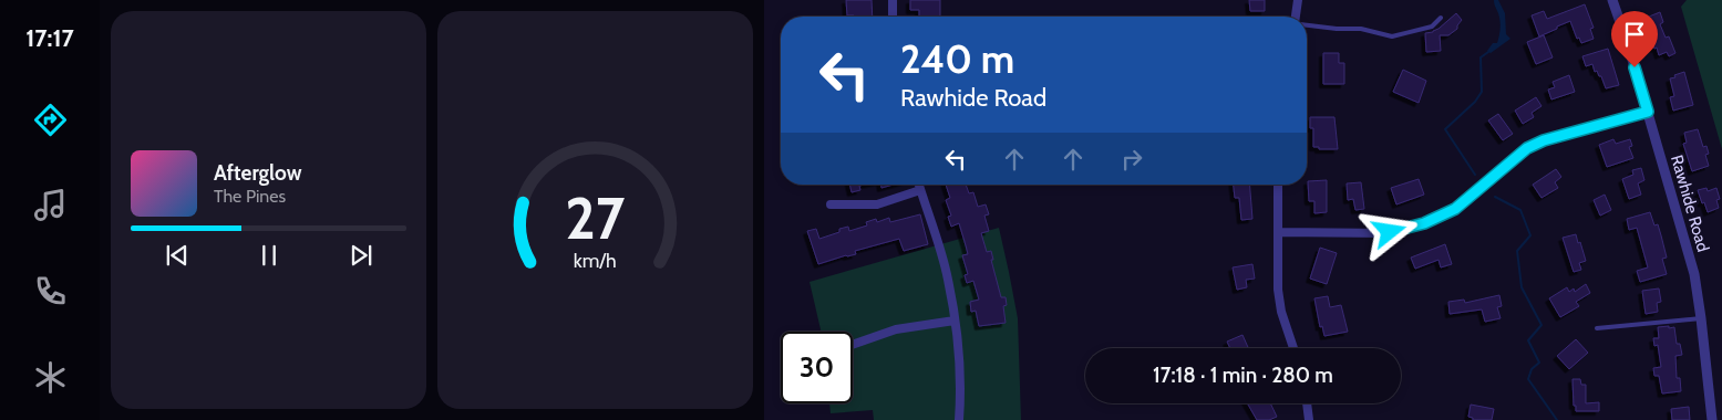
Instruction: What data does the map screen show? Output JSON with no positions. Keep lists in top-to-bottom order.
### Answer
{
  "streets": {
    "street": ["Rawhide Road"]
  },
  "page": {
    "tabs": "17:17",
    "turn": ["240 m", "Rawhide Road"],
    "song": ["Afterglow", "The Pines"],
    "limit": "30",
    "trip": "17:18 · 1 min · 280 m",
    "gauge": ["27", "km/h"]
  }
}
